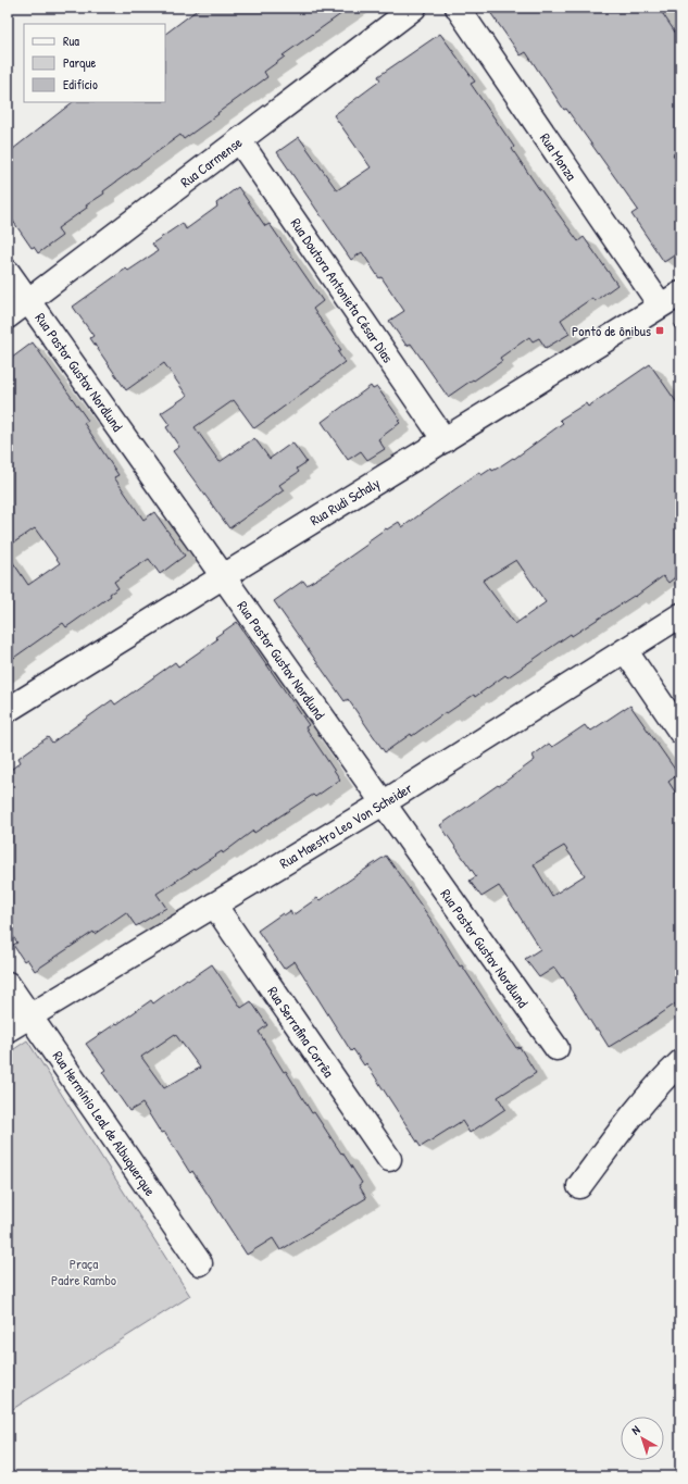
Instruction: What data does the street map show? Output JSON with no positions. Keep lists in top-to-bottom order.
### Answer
{
  "streets": {
    "street": [
      "Rua Monza",
      "Rua Carmense",
      "Rua Doutora Antonieta César Dias",
      "Rua Pastor Gustav Nordlund",
      "Rua Rudi Schaly",
      "Rua Maestro Leo Von Scheider",
      "Rua Serrafina Corrêa",
      "Rua Hermínio Leal de Albuquerque"
    ]
  },
  "crossings": [
    ["Rua Monza", "Rua Rudi Schaly"],
    ["Rua Carmense", "Rua Doutora Antonieta César Dias"],
    ["Rua Carmense", "Rua Pastor Gustav Nordlund"],
    ["Rua Doutora Antonieta César Dias", "Rua Rudi Schaly"],
    ["Rua Pastor Gustav Nordlund", "Rua Rudi Schaly"],
    ["Rua Pastor Gustav Nordlund", "Rua Maestro Leo Von Scheider"],
    ["Rua Maestro Leo Von Scheider", "Rua Serrafina Corrêa"],
    ["Rua Maestro Leo Von Scheider", "Rua Hermínio Leal de Albuquerque"]
  ],
  "parks": ["Praça Padre Rambo"],
  "places": {
    "transit": ["Ponto de ônibus"]
  },
  "legend": ["Rua", "Parque", "Edifício"],
  "north": "top left"
}
